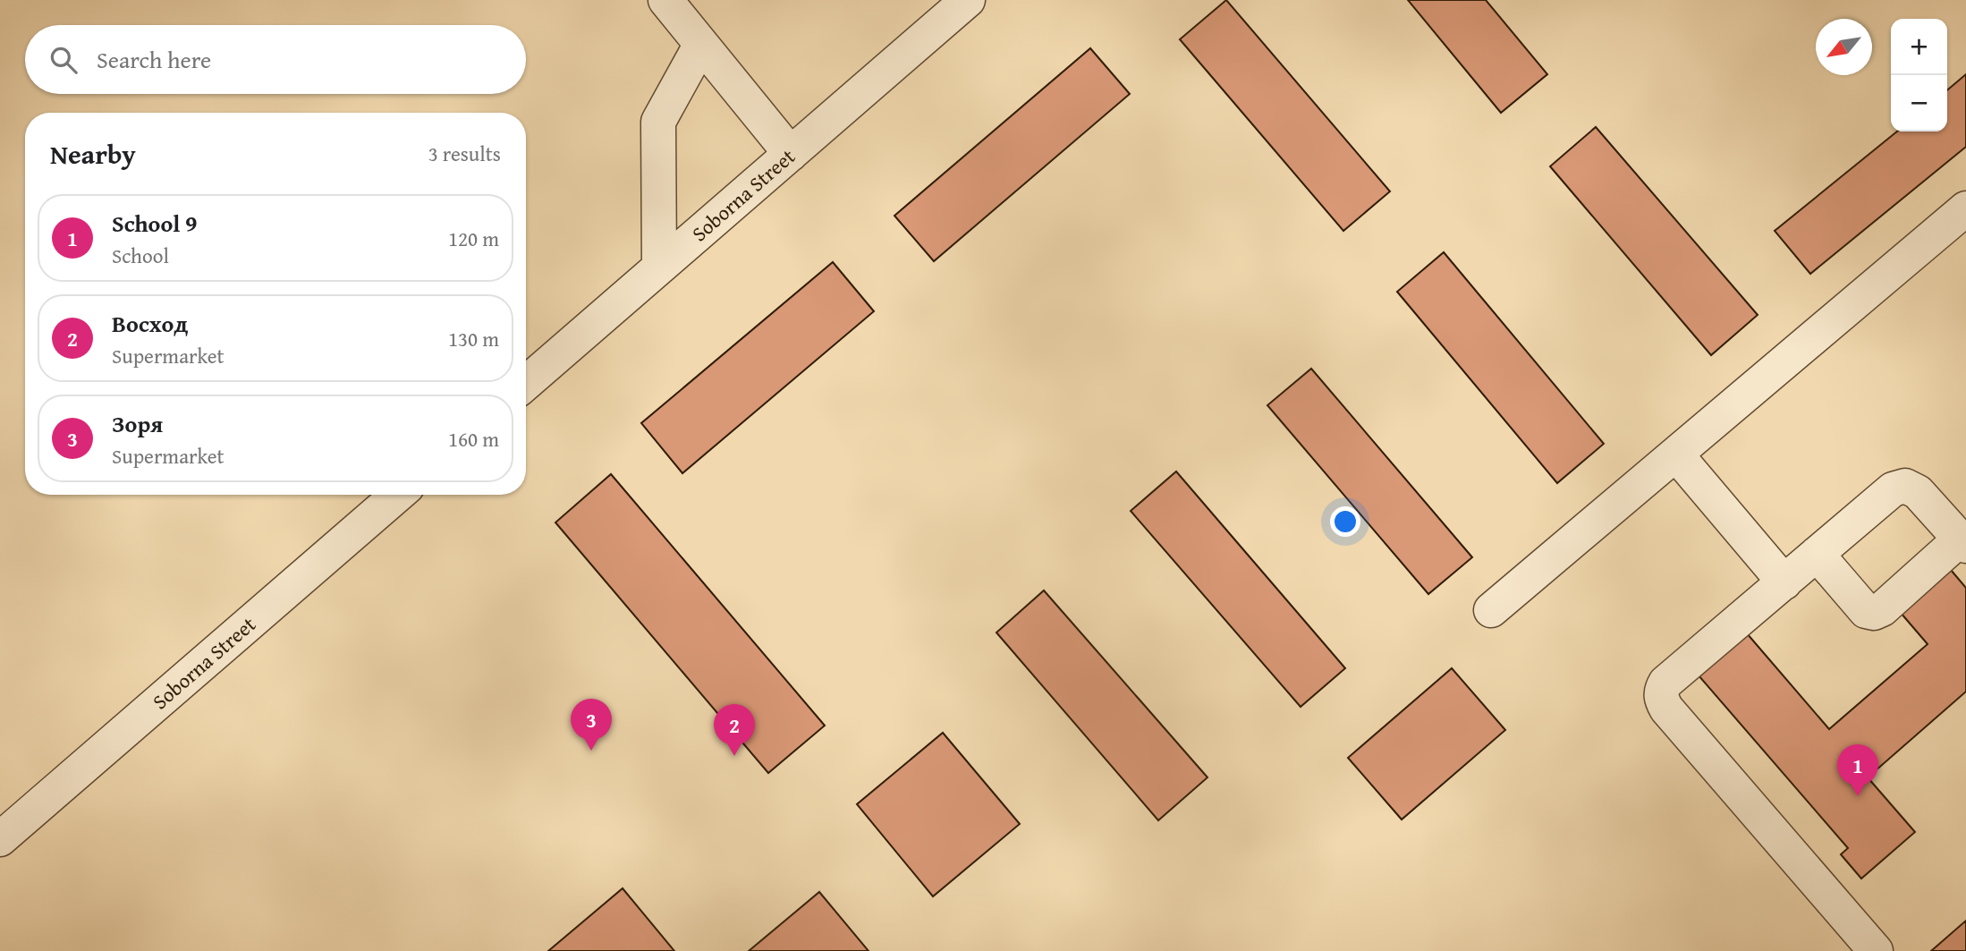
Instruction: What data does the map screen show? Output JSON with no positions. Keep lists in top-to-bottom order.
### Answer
{
  "streets": {
    "street": ["Soborna Street"]
  },
  "north": "bottom left",
  "page": {
    "map_buttons": ["+", "−"],
    "search": "Search here",
    "heading": ["Nearby", "3 results"],
    "list": [
      {
        "mark": "1",
        "name": "School 9",
        "note": "School",
        "value": "120 m"
      },
      {
        "mark": "2",
        "name": "Восход",
        "note": "Supermarket",
        "value": "130 m"
      },
      {
        "mark": "3",
        "name": "Зоря",
        "note": "Supermarket",
        "value": "160 m"
      }
    ],
    "pins": ["3", "2", "1"]
  }
}
